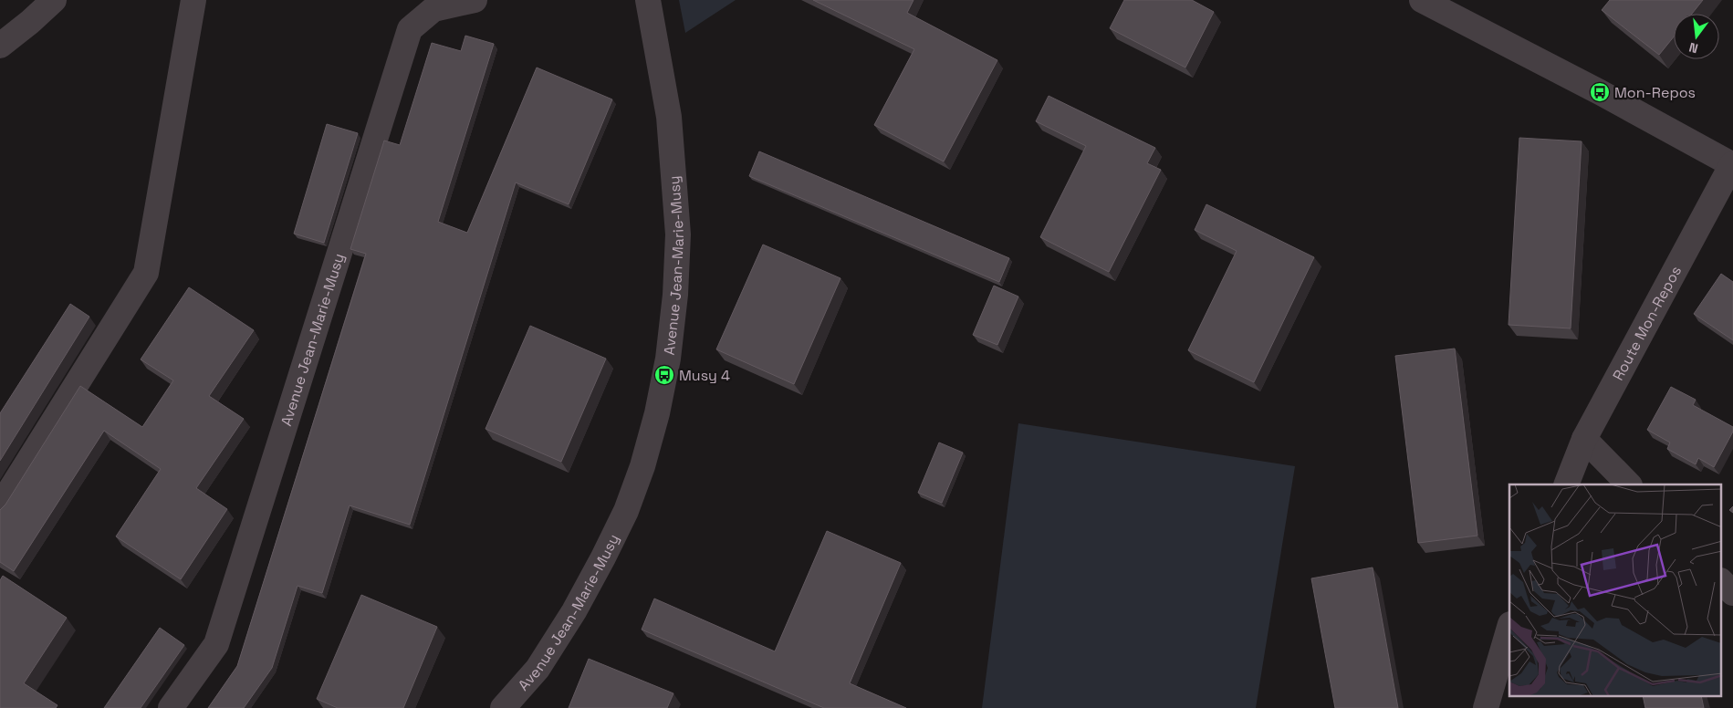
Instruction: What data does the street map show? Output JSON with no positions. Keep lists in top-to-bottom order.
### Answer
{
  "streets": {
    "street": ["Avenue Jean-Marie-Musy", "Route Mon-Repos"]
  },
  "places": {
    "bus stop": ["Mon-Repos", "Musy 4"]
  },
  "north": "bottom"
}
